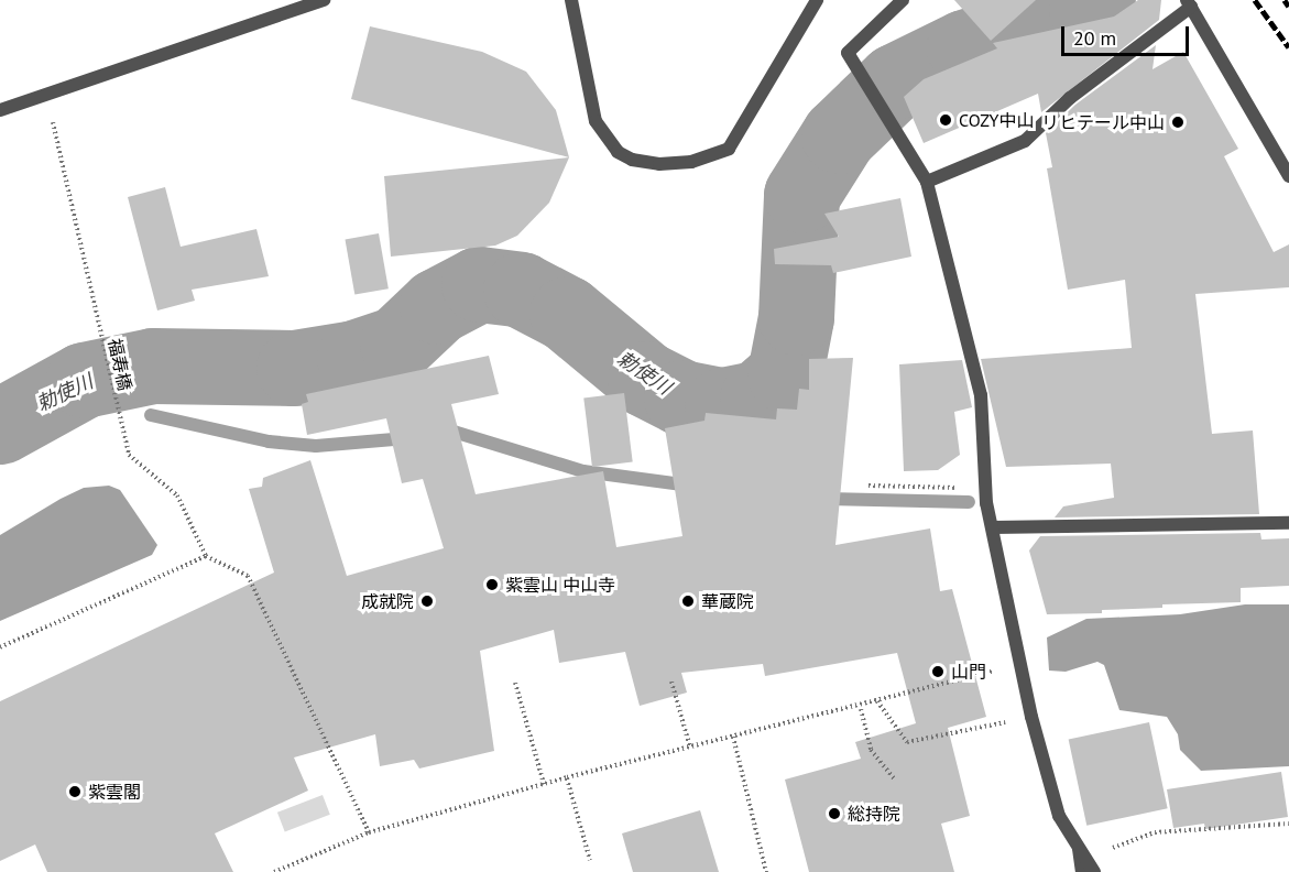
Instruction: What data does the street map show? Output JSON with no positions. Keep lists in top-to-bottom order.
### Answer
{
  "streets": {
    "path": ["福寿橋"]
  },
  "water": ["勅使川"],
  "places": [
    "COZY中山",
    "リヒテール中山",
    "紫雲山 中山寺",
    "成就院",
    "華蔵院",
    "山門",
    "紫雲閣",
    "総持院"
  ],
  "scale_bar": "20 m"
}
